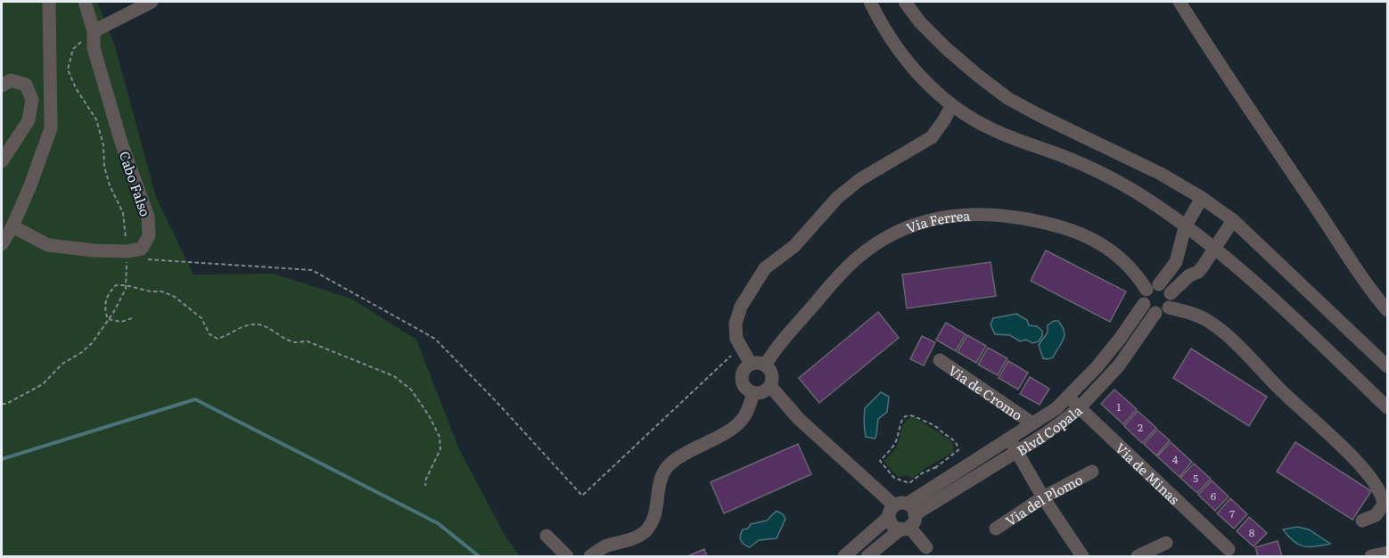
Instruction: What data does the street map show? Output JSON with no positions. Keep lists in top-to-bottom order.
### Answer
{
  "streets": {
    "street": [
      "Cabo Falso",
      "Via Ferrea",
      "Via de Cromo",
      "Blvd Copala",
      "Via de Minas",
      "Via del Plomo"
    ]
  },
  "crossings": [
    ["Via Ferrea", "Blvd Copala"],
    ["Via de Cromo", "Blvd Copala"],
    ["Blvd Copala", "Via de Minas"]
  ],
  "house_numbers": [
    "1",
    "2",
    "4",
    "5",
    "6",
    "7",
    "8"
  ]
}
